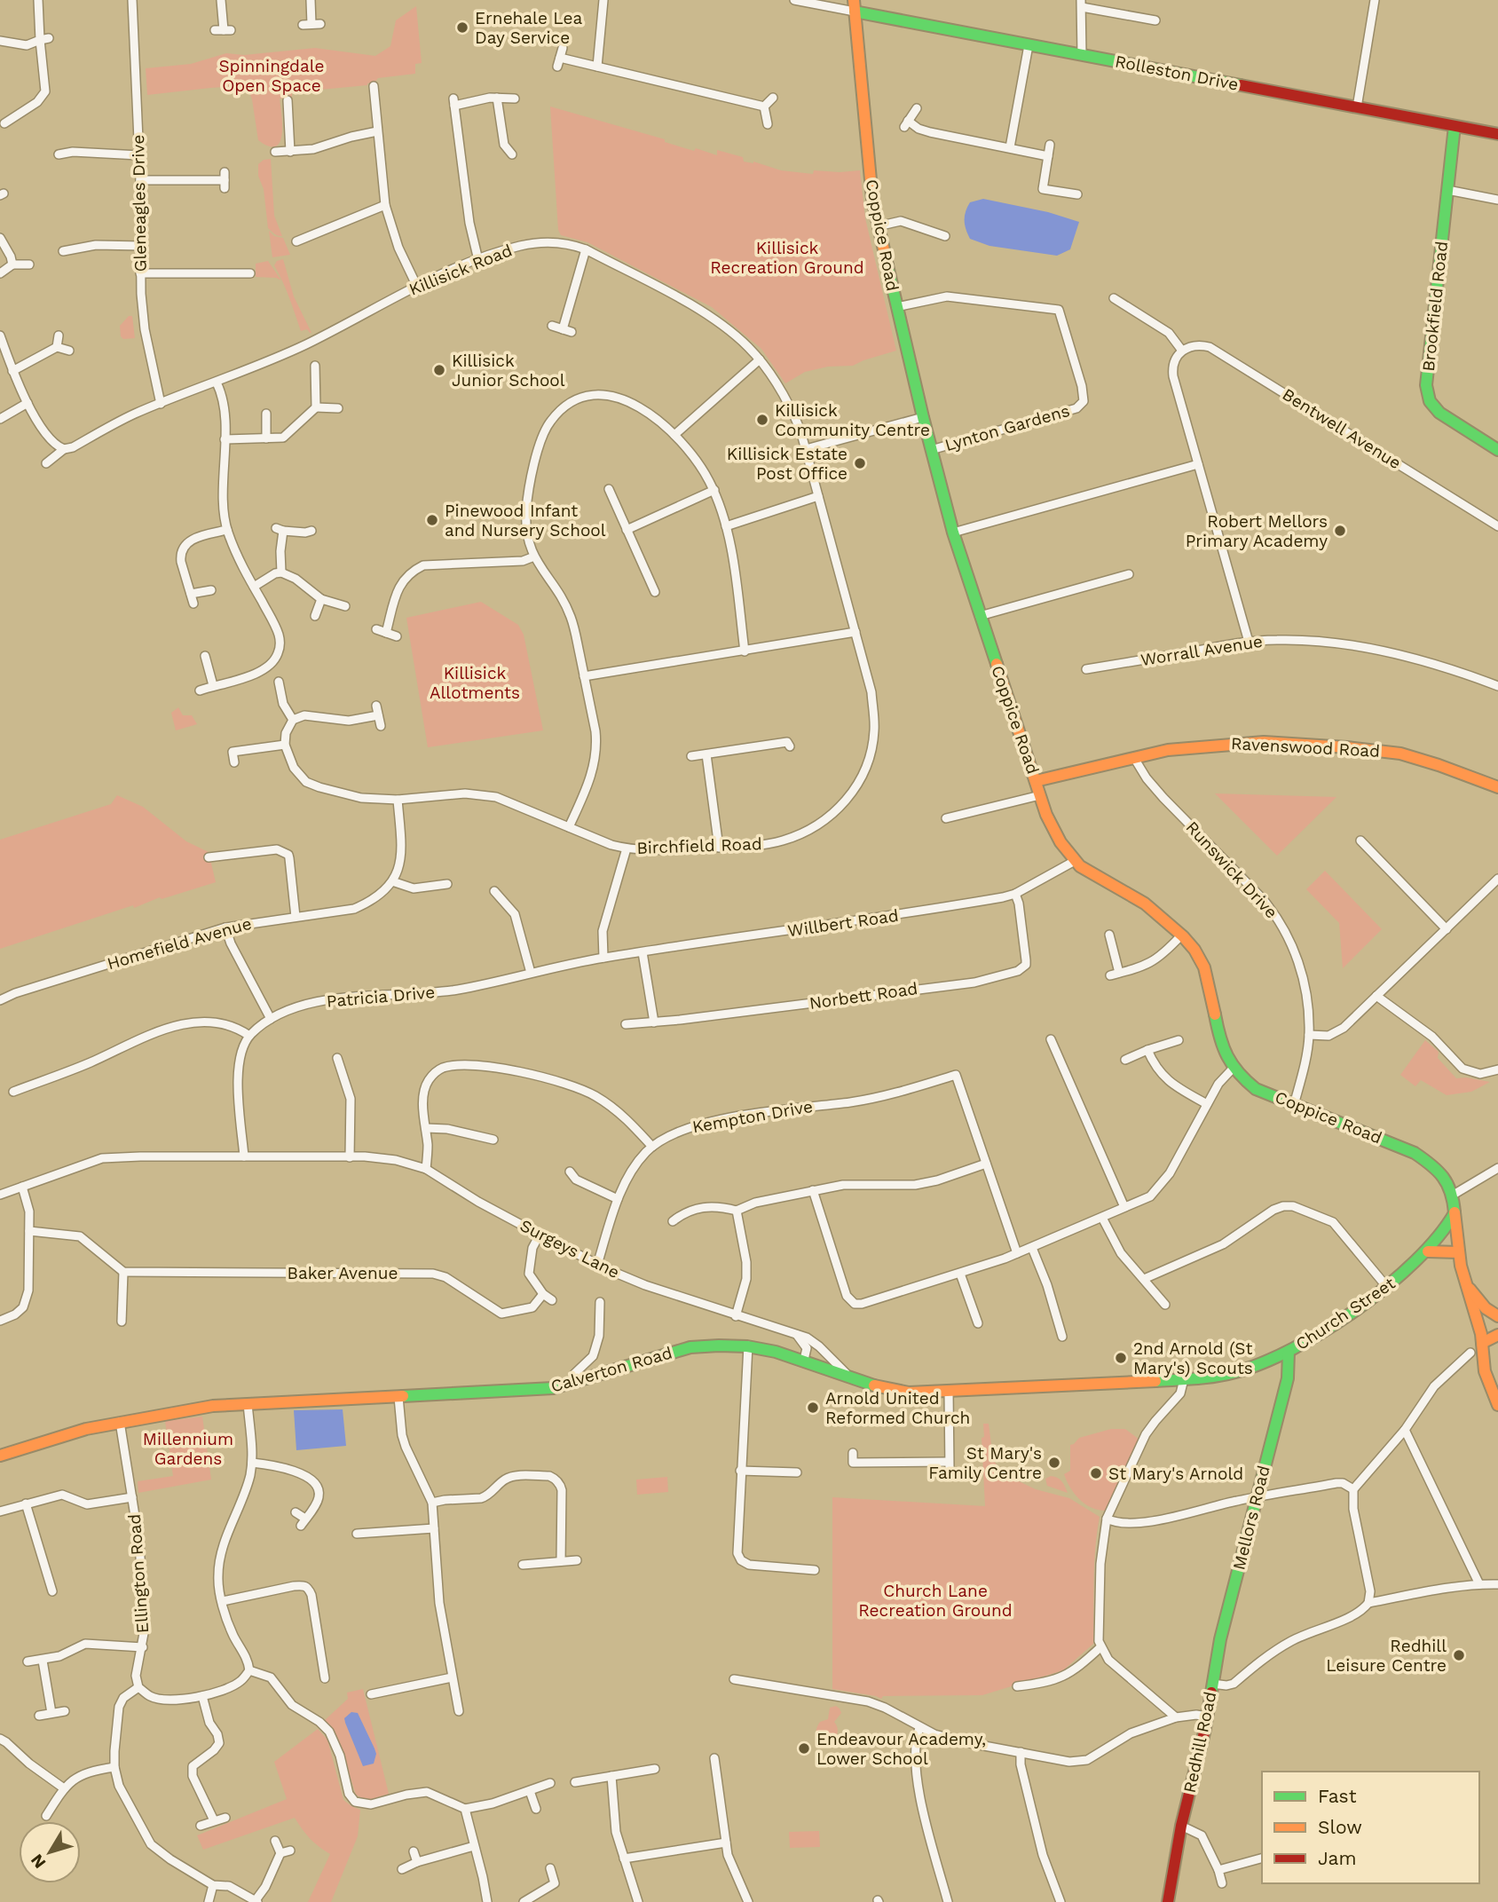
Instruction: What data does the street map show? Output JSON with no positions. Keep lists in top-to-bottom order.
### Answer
{
  "streets": {
    "street": [
      "Rolleston Drive",
      "Gleneagles Drive",
      "Coppice Road",
      "Killisick Road",
      "Brookfield Road",
      "Lynton Gardens",
      "Bentwell Avenue",
      "Worrall Avenue",
      "Ravenswood Road",
      "Birchfield Road",
      "Runswick Drive",
      "Willbert Road",
      "Homefield Avenue",
      "Norbett Road",
      "Patricia Drive",
      "Kempton Drive",
      "Surgeys Lane",
      "Baker Avenue",
      "Church Street",
      "Calverton Road",
      "Mellors Road",
      "Ellington Road",
      "Redhill Road"
    ]
  },
  "crossings": [
    ["Rolleston Drive", "Coppice Road"],
    ["Rolleston Drive", "Brookfield Road"],
    ["Gleneagles Drive", "Killisick Road"],
    ["Coppice Road", "Lynton Gardens"],
    ["Coppice Road", "Ravenswood Road"],
    ["Coppice Road", "Runswick Drive"],
    ["Coppice Road", "Willbert Road"],
    ["Coppice Road", "Church Street"],
    ["Killisick Road", "Birchfield Road"],
    ["Ravenswood Road", "Runswick Drive"],
    ["Willbert Road", "Norbett Road"],
    ["Willbert Road", "Patricia Drive"],
    ["Patricia Drive", "Surgeys Lane"],
    ["Kempton Drive", "Surgeys Lane"],
    ["Surgeys Lane", "Calverton Road"],
    ["Church Street", "Calverton Road"],
    ["Church Street", "Mellors Road"],
    ["Calverton Road", "Ellington Road"],
    ["Mellors Road", "Redhill Road"]
  ],
  "parks": [
    "Spinningdale Open Space",
    "Killisick Recreation Ground",
    "Killisick Allotments",
    "Millennium Gardens",
    "Church Lane Recreation Ground"
  ],
  "places": [
    "Ernehale Lea Day Service",
    "Killisick Junior School",
    "Killisick Community Centre",
    "Killisick Estate Post Office",
    "Pinewood Infant and Nursery School",
    "Robert Mellors Primary Academy",
    "2nd Arnold (St Mary's) Scouts",
    "Arnold United Reformed Church",
    "St Mary's Family Centre",
    "St Mary's Arnold",
    "Redhill Leisure Centre",
    "Endeavour Academy, Lower School"
  ],
  "legend": ["Fast", "Slow", "Jam"],
  "north": "bottom left"
}
